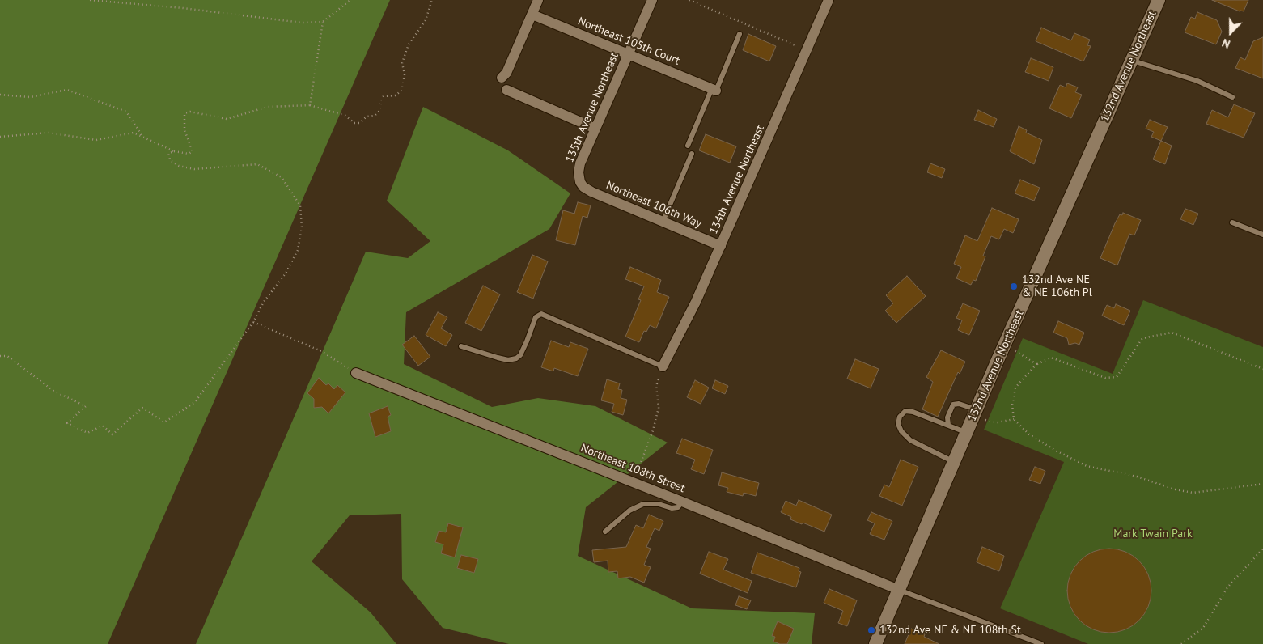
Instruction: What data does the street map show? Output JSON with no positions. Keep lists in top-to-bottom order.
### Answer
{
  "streets": {
    "street": [
      "Northeast 105th Court",
      "132nd Avenue Northeast",
      "135th Avenue Northeast",
      "134th Avenue Northeast",
      "Northeast 106th Way",
      "Northeast 108th Street"
    ]
  },
  "crossings": [
    ["Northeast 105th Court", "135th Avenue Northeast"],
    ["132nd Avenue Northeast", "Northeast 108th Street"],
    ["135th Avenue Northeast", "Northeast 106th Way"],
    ["134th Avenue Northeast", "Northeast 106th Way"]
  ],
  "parks": ["Mark Twain Park"],
  "places": ["132nd Ave NE & NE 106th Pl", "132nd Ave NE & NE 108th St"],
  "north": "bottom"
}
